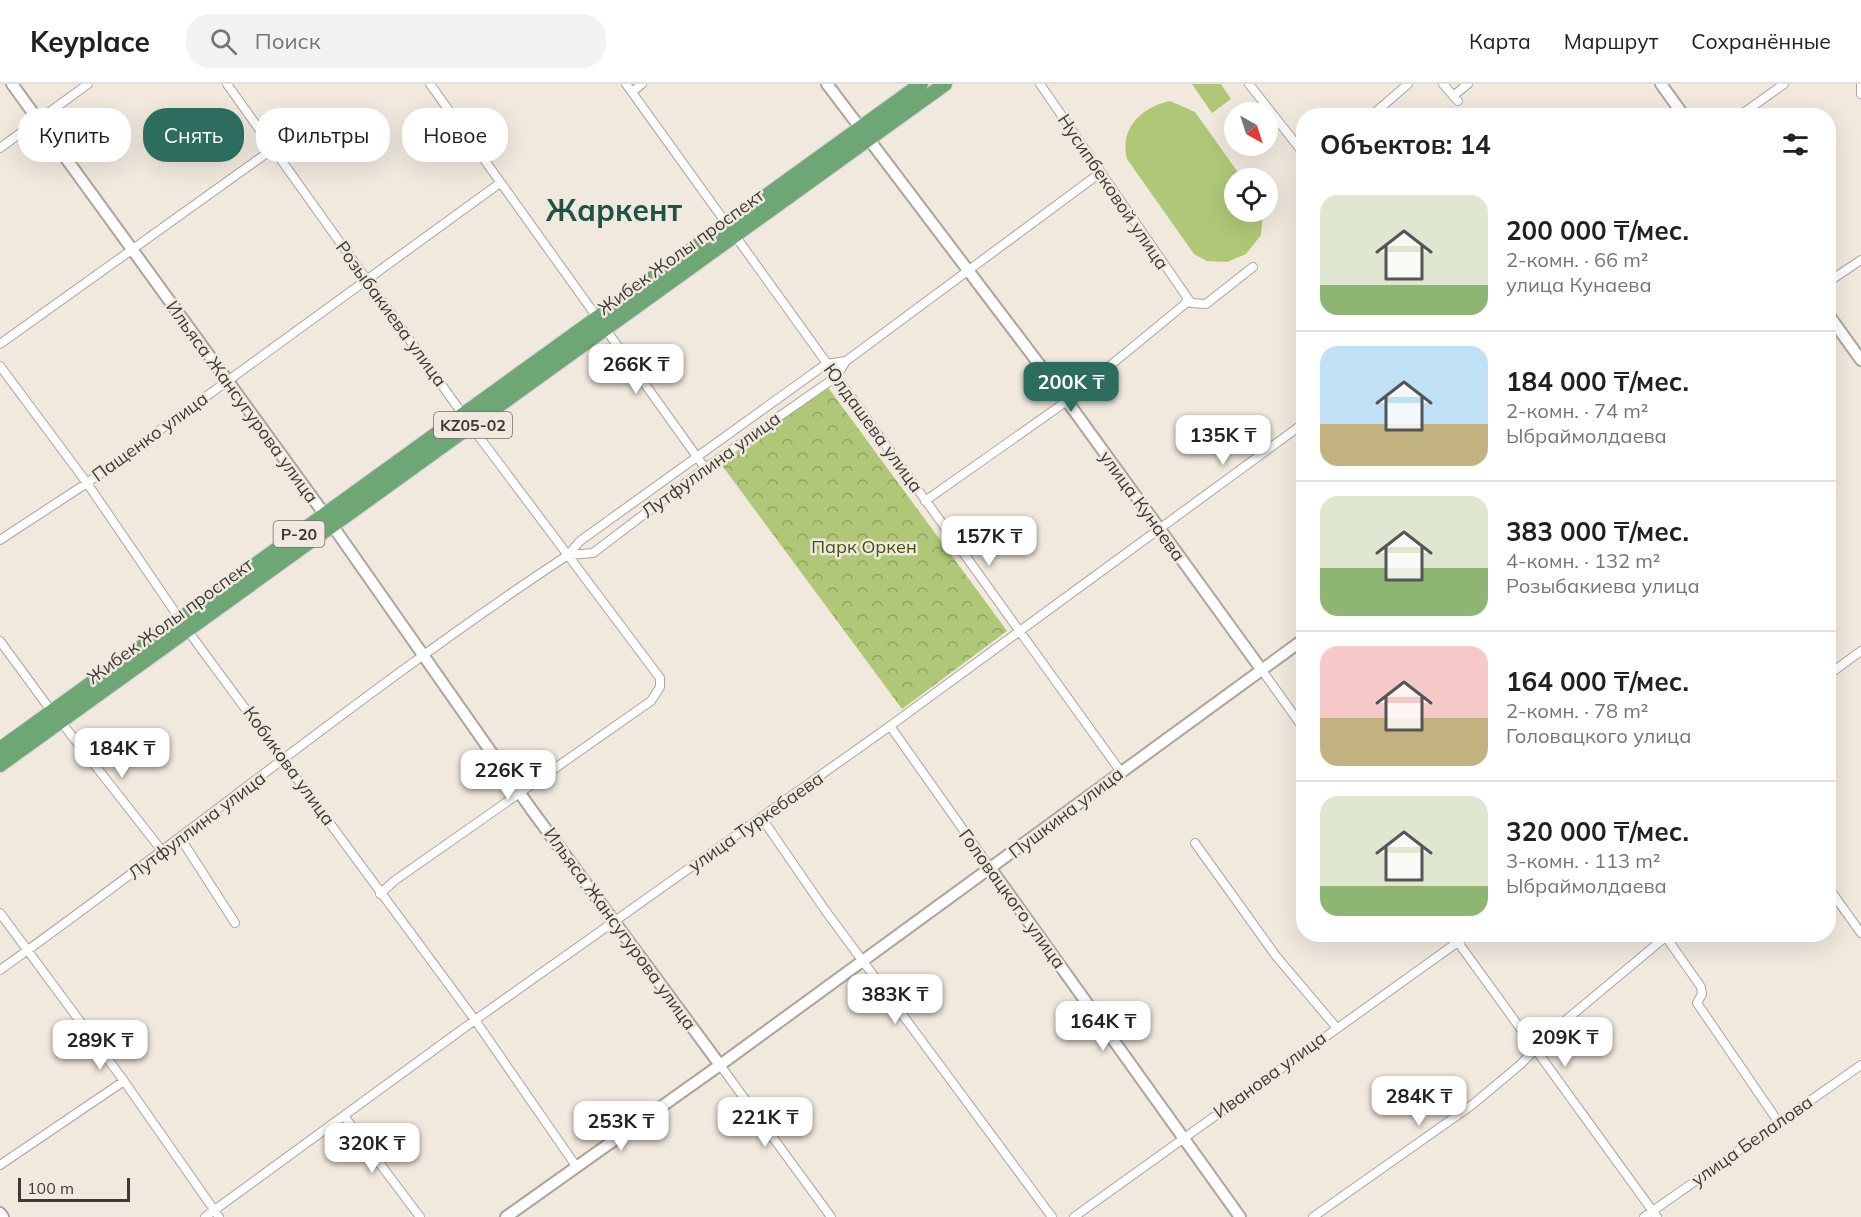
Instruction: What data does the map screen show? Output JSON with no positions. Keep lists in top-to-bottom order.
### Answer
{
  "streets": {
    "highway": ["Жибек Жолы проспект", "Р-20"],
    "main road": [
      "Ильяса Жансугурова улица",
      "улица Кунаева",
      "Пушкина улица",
      "Головацкого улица"
    ],
    "street": [
      "Нусипбековой улица",
      "Розыбакиева улица",
      "Юлдашева улица",
      "Пащенко улица",
      "Лутфуллина улица",
      "Кобикова улица",
      "улица Туркебаева",
      "Иванова улица",
      "улица Белалова"
    ]
  },
  "crossings": [
    ["Нусипбековой улица", "Лутфуллина улица"],
    ["Жибек Жолы проспект", "Розыбакиева улица"],
    ["Жибек Жолы проспект", "Ильяса Жансугурова улица"],
    ["Жибек Жолы проспект", "Юлдашева улица"],
    ["Жибек Жолы проспект", "улица Кунаева"],
    ["Жибек Жолы проспект", "Кобикова улица"],
    ["Розыбакиева улица", "Ильяса Жансугурова улица"],
    ["Розыбакиева улица", "Пащенко улица"],
    ["Розыбакиева улица", "Лутфуллина улица"],
    ["Ильяса Жансугурова улица", "Пащенко улица"],
    ["Ильяса Жансугурова улица", "Лутфуллина улица"],
    ["Ильяса Жансугурова улица", "Пушкина улица"],
    ["Ильяса Жансугурова улица", "улица Туркебаева"],
    ["Юлдашева улица", "Лутфуллина улица"],
    ["Юлдашева улица", "Пушкина улица"],
    ["Юлдашева улица", "улица Туркебаева"],
    ["Пащенко улица", "Кобикова улица"],
    ["Лутфуллина улица", "улица Кунаева"],
    ["Лутфуллина улица", "Кобикова улица"],
    ["улица Кунаева", "Пушкина улица"],
    ["улица Кунаева", "улица Туркебаева"],
    ["Кобикова улица", "Пушкина улица"],
    ["Кобикова улица", "улица Туркебаева"],
    ["Пушкина улица", "Головацкого улица"],
    ["улица Туркебаева", "Головацкого улица"],
    ["Головацкого улица", "Иванова улица"]
  ],
  "districts": ["Жаркент"],
  "parks": ["Парк Оркен"],
  "scale_bar": "100 m",
  "north": "bottom right",
  "page": {
    "header": "Keyplace",
    "search": "Поиск",
    "nav": ["Карта", "Маршрут", "Сохранённые"],
    "chip": [
      "Купить",
      "Снять",
      "Фильтры",
      "Новое"
    ],
    "heading": "Объектов: 14",
    "list": [
      {
        "name": "200 000 ₸/мес.",
        "note": "2-комн. · 66 m² · улица Кунаева"
      },
      {
        "name": "184 000 ₸/мес.",
        "note": "2-комн. · 74 m² · Ыбраймолдаева"
      },
      {
        "name": "383 000 ₸/мес.",
        "note": "4-комн. · 132 m² · Розыбакиева улица"
      },
      {
        "name": "164 000 ₸/мес.",
        "note": "2-комн. · 78 m² · Головацкого улица"
      },
      {
        "name": "320 000 ₸/мес.",
        "note": "3-комн. · 113 m² · Ыбраймолдаева"
      }
    ],
    "price": [
      "266K ₸",
      "200K ₸",
      "135K ₸",
      "157K ₸",
      "184K ₸",
      "226K ₸",
      "383K ₸",
      "164K ₸",
      "209K ₸",
      "289K ₸",
      "284K ₸",
      "221K ₸",
      "253K ₸",
      "320K ₸"
    ],
    "scale": "100 m"
  }
}
